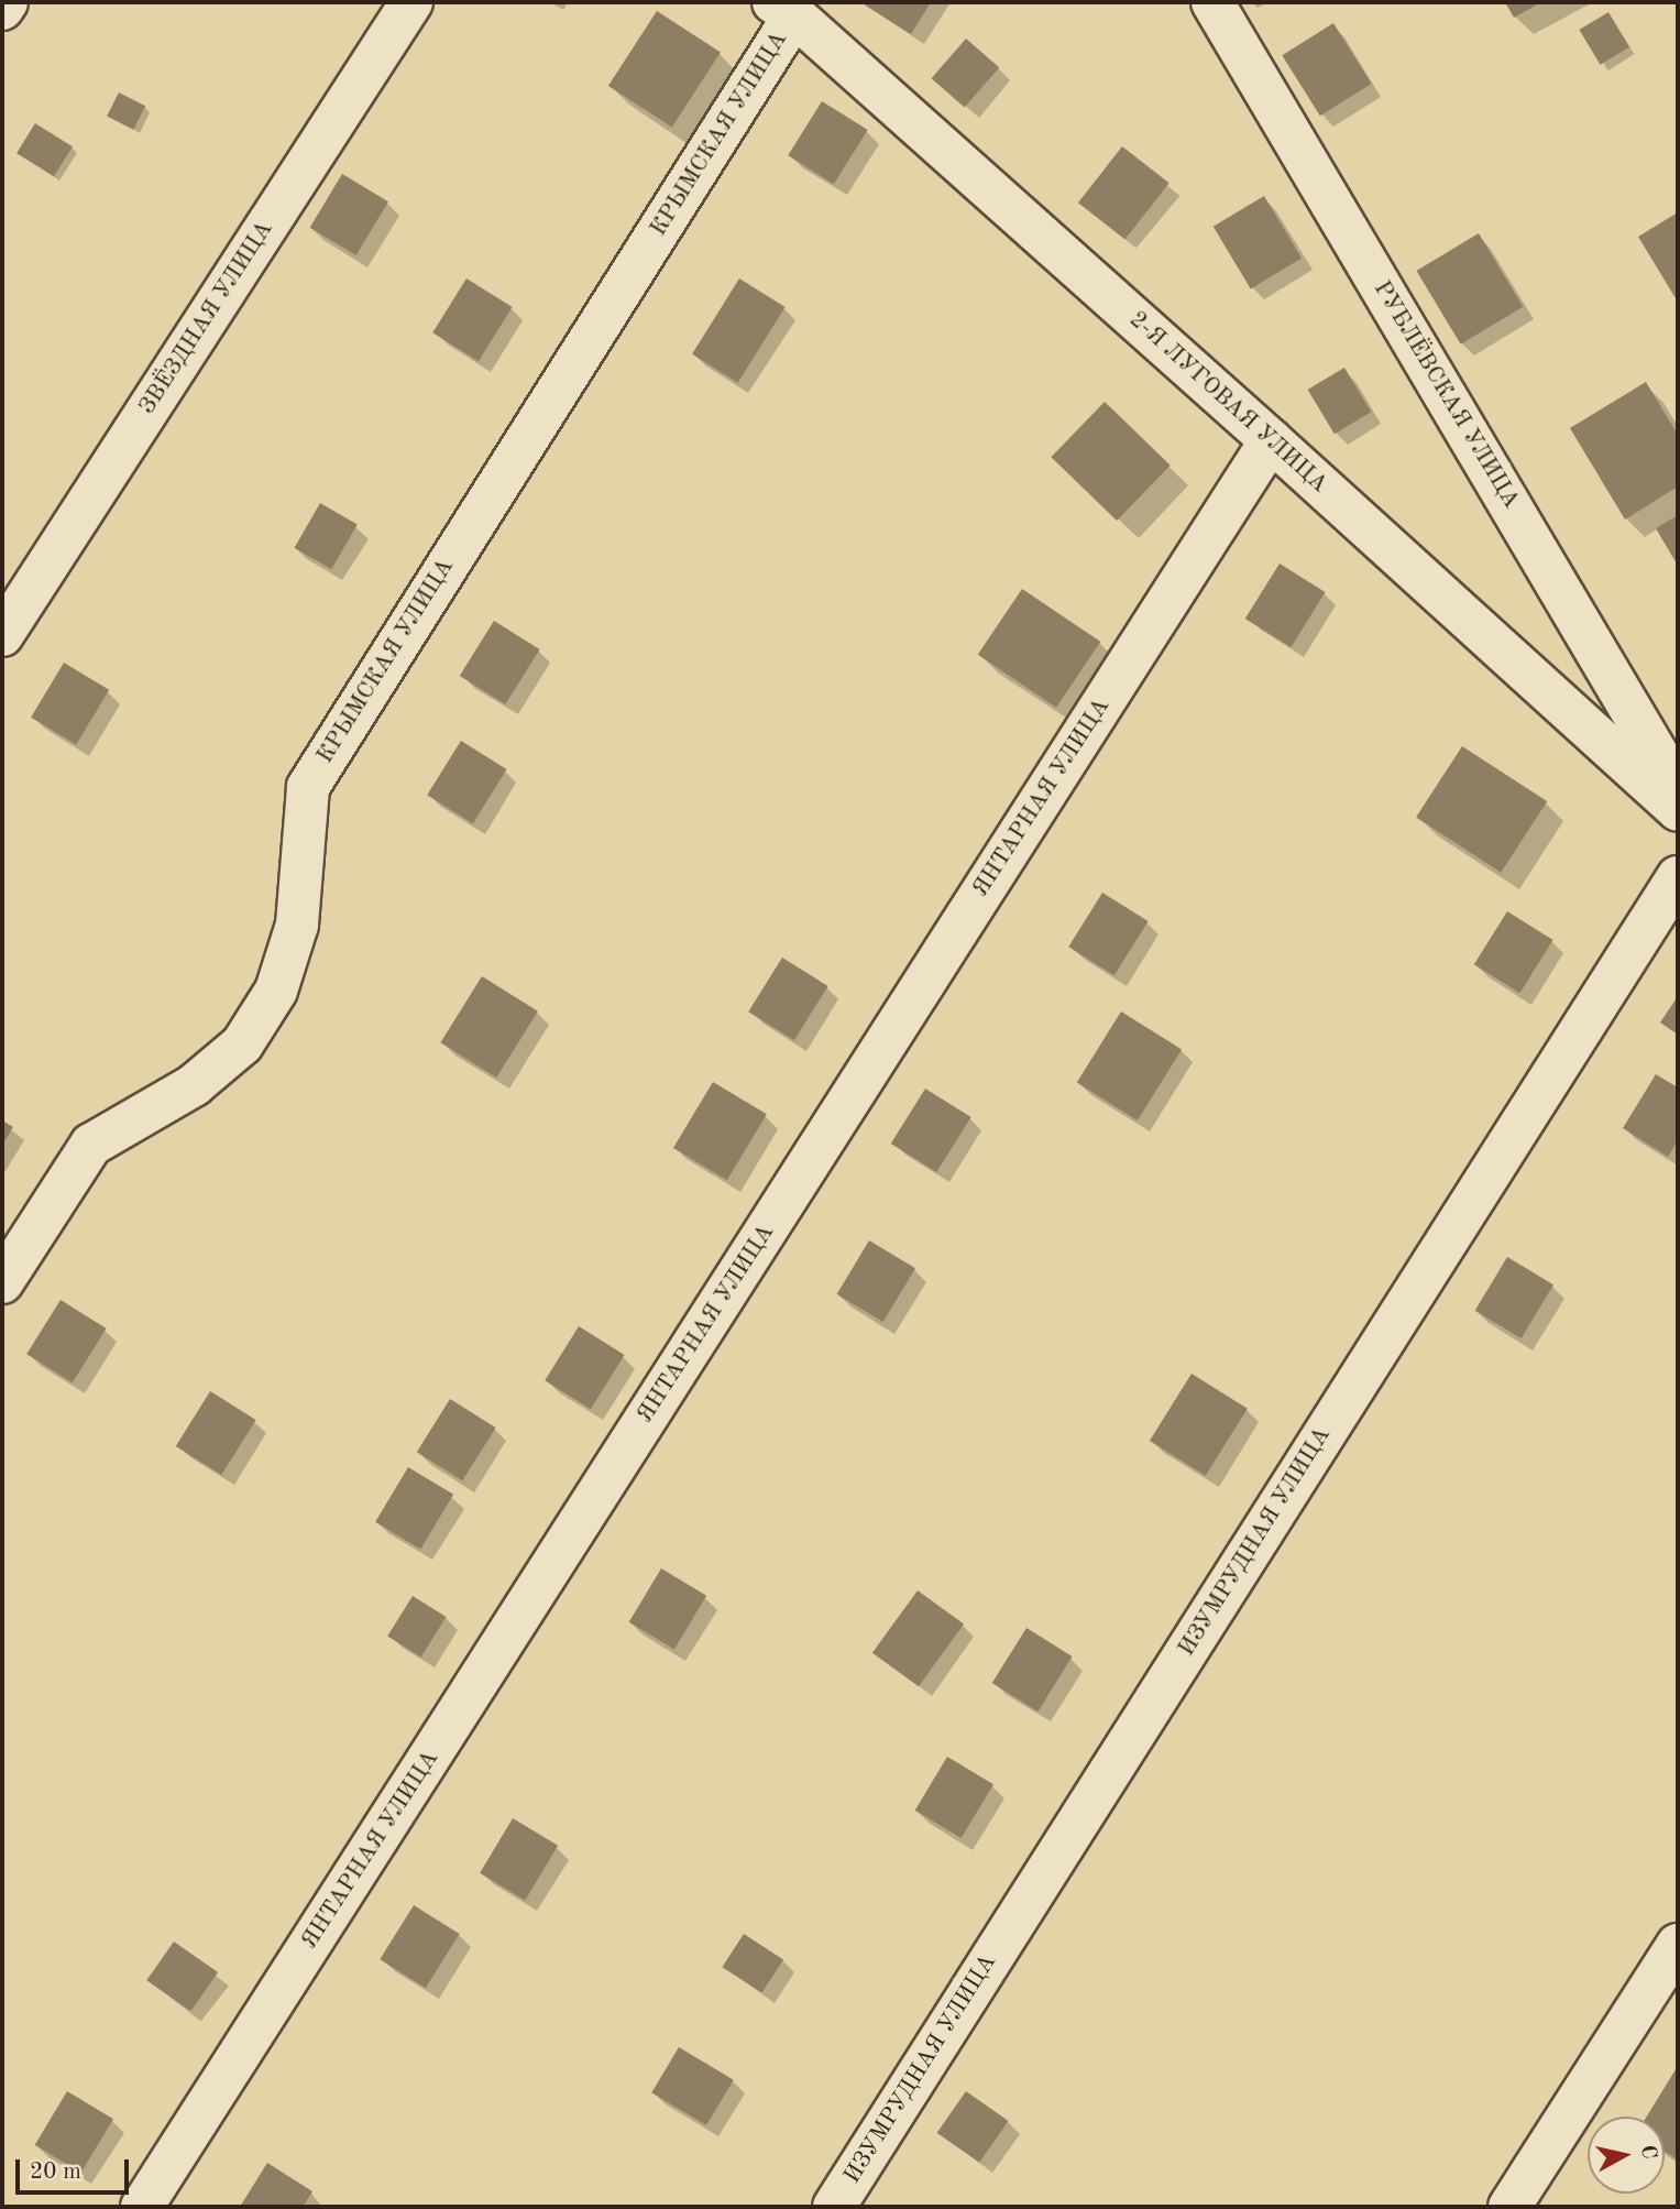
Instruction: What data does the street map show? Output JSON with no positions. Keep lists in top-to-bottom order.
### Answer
{
  "streets": {
    "street": [
      "КРЫМСКАЯ УЛИЦА",
      "ЗВЁЗДНАЯ УЛИЦА",
      "РУБЛЁВСКАЯ УЛИЦА",
      "2-Я ЛУГОВАЯ УЛИЦА",
      "ЯНТАРНАЯ УЛИЦА",
      "ИЗУМРУДНАЯ УЛИЦА"
    ]
  },
  "crossings": [
    ["КРЫМСКАЯ УЛИЦА", "2-Я ЛУГОВАЯ УЛИЦА"],
    ["2-Я ЛУГОВАЯ УЛИЦА", "ЯНТАРНАЯ УЛИЦА"]
  ],
  "scale_bar": "20 m",
  "north": "right"
}
